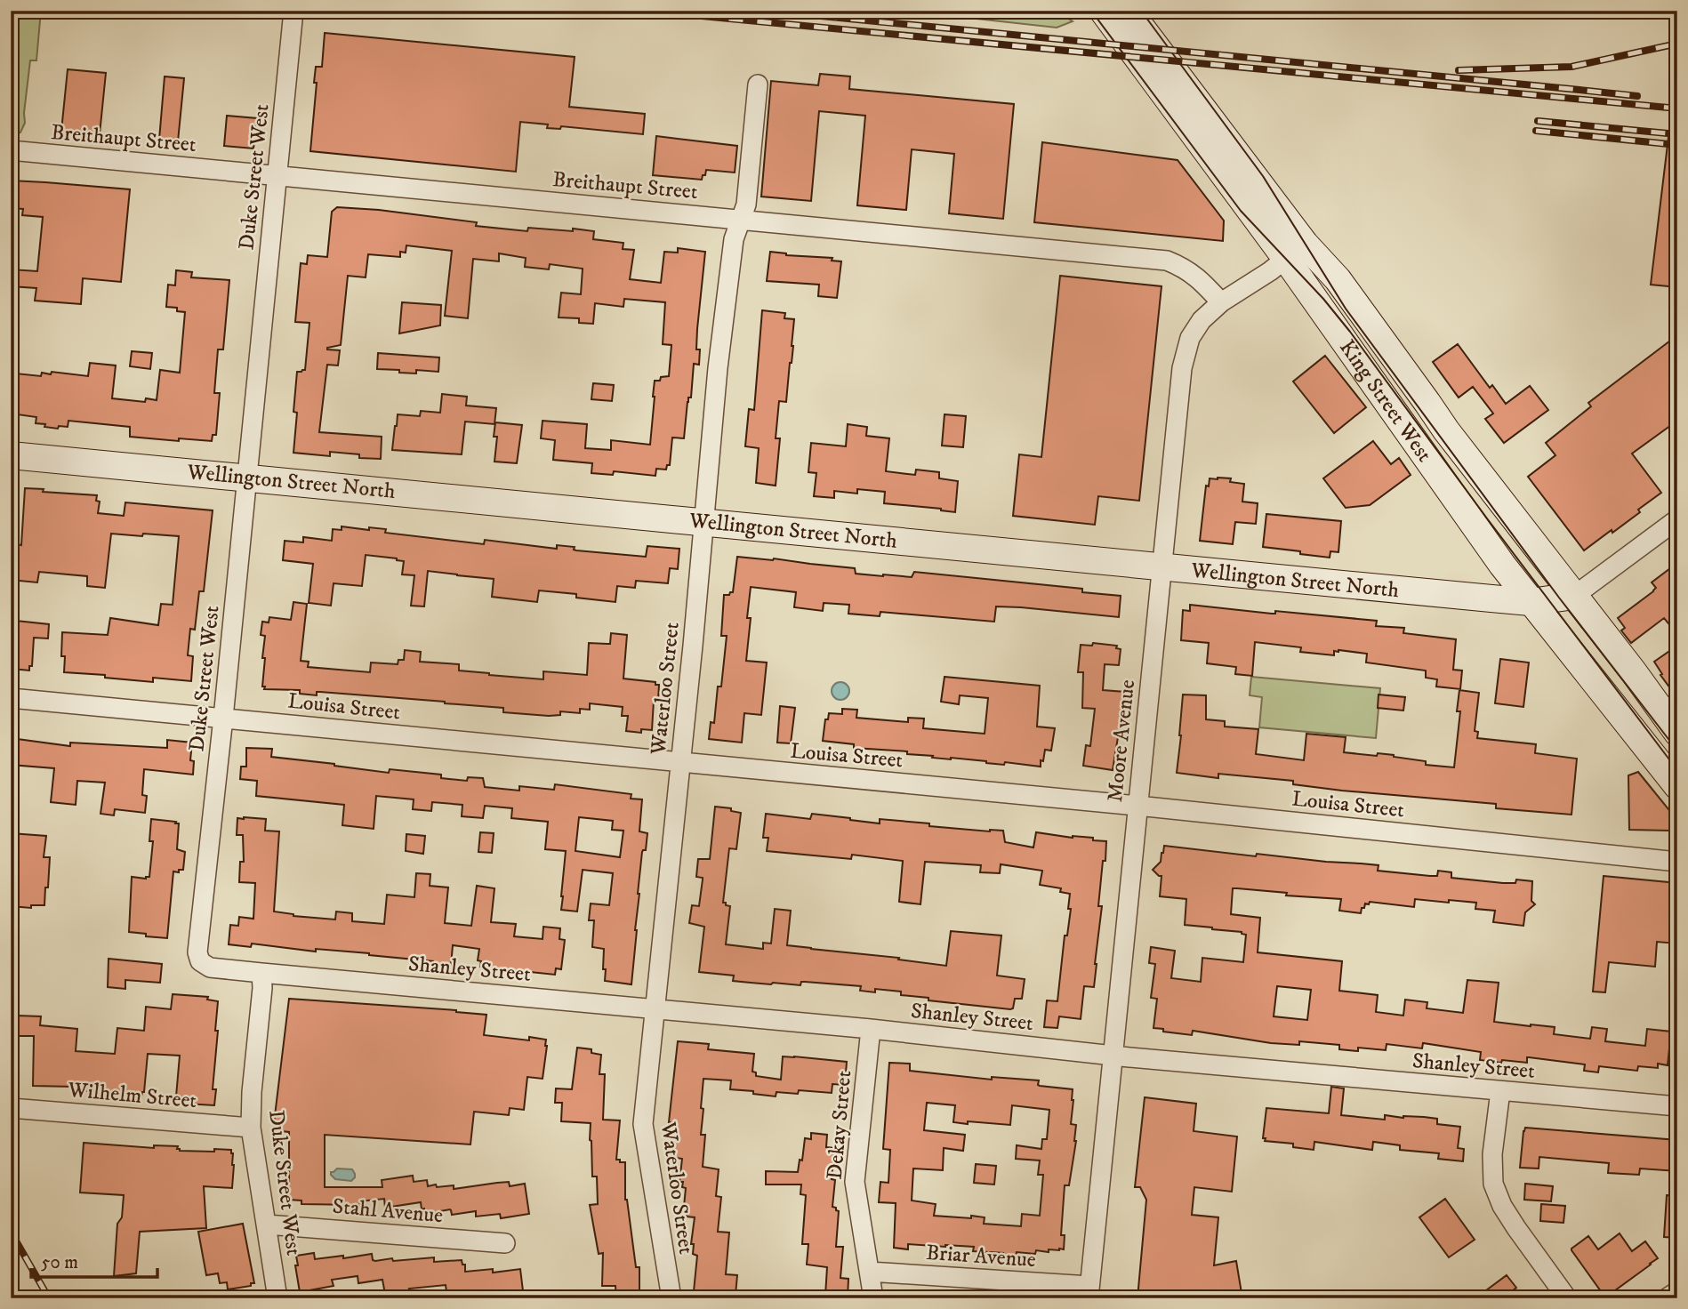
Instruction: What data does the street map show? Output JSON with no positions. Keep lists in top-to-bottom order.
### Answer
{
  "streets": {
    "main road": ["King Street West", "Wellington Street North"],
    "street": [
      "Breithaupt Street",
      "Duke Street West",
      "Waterloo Street",
      "Louisa Street",
      "Moore Avenue",
      "Shanley Street",
      "Wilhelm Street",
      "Dekay Street",
      "Stahl Avenue",
      "Briar Avenue"
    ]
  },
  "crossings": [
    ["Breithaupt Street", "Duke Street West"],
    ["Breithaupt Street", "Waterloo Street"],
    ["Breithaupt Street", "Moore Avenue"],
    ["Duke Street West", "Wellington Street North"],
    ["Duke Street West", "Louisa Street"],
    ["Duke Street West", "Shanley Street"],
    ["Duke Street West", "Wilhelm Street"],
    ["Duke Street West", "Stahl Avenue"],
    ["King Street West", "Wellington Street North"],
    ["King Street West", "Moore Avenue"],
    ["Wellington Street North", "Waterloo Street"],
    ["Wellington Street North", "Moore Avenue"],
    ["Waterloo Street", "Louisa Street"],
    ["Waterloo Street", "Shanley Street"],
    ["Louisa Street", "Moore Avenue"],
    ["Moore Avenue", "Shanley Street"],
    ["Moore Avenue", "Briar Avenue"],
    ["Shanley Street", "Dekay Street"],
    ["Dekay Street", "Briar Avenue"]
  ],
  "scale_bar": "50 m"
}
